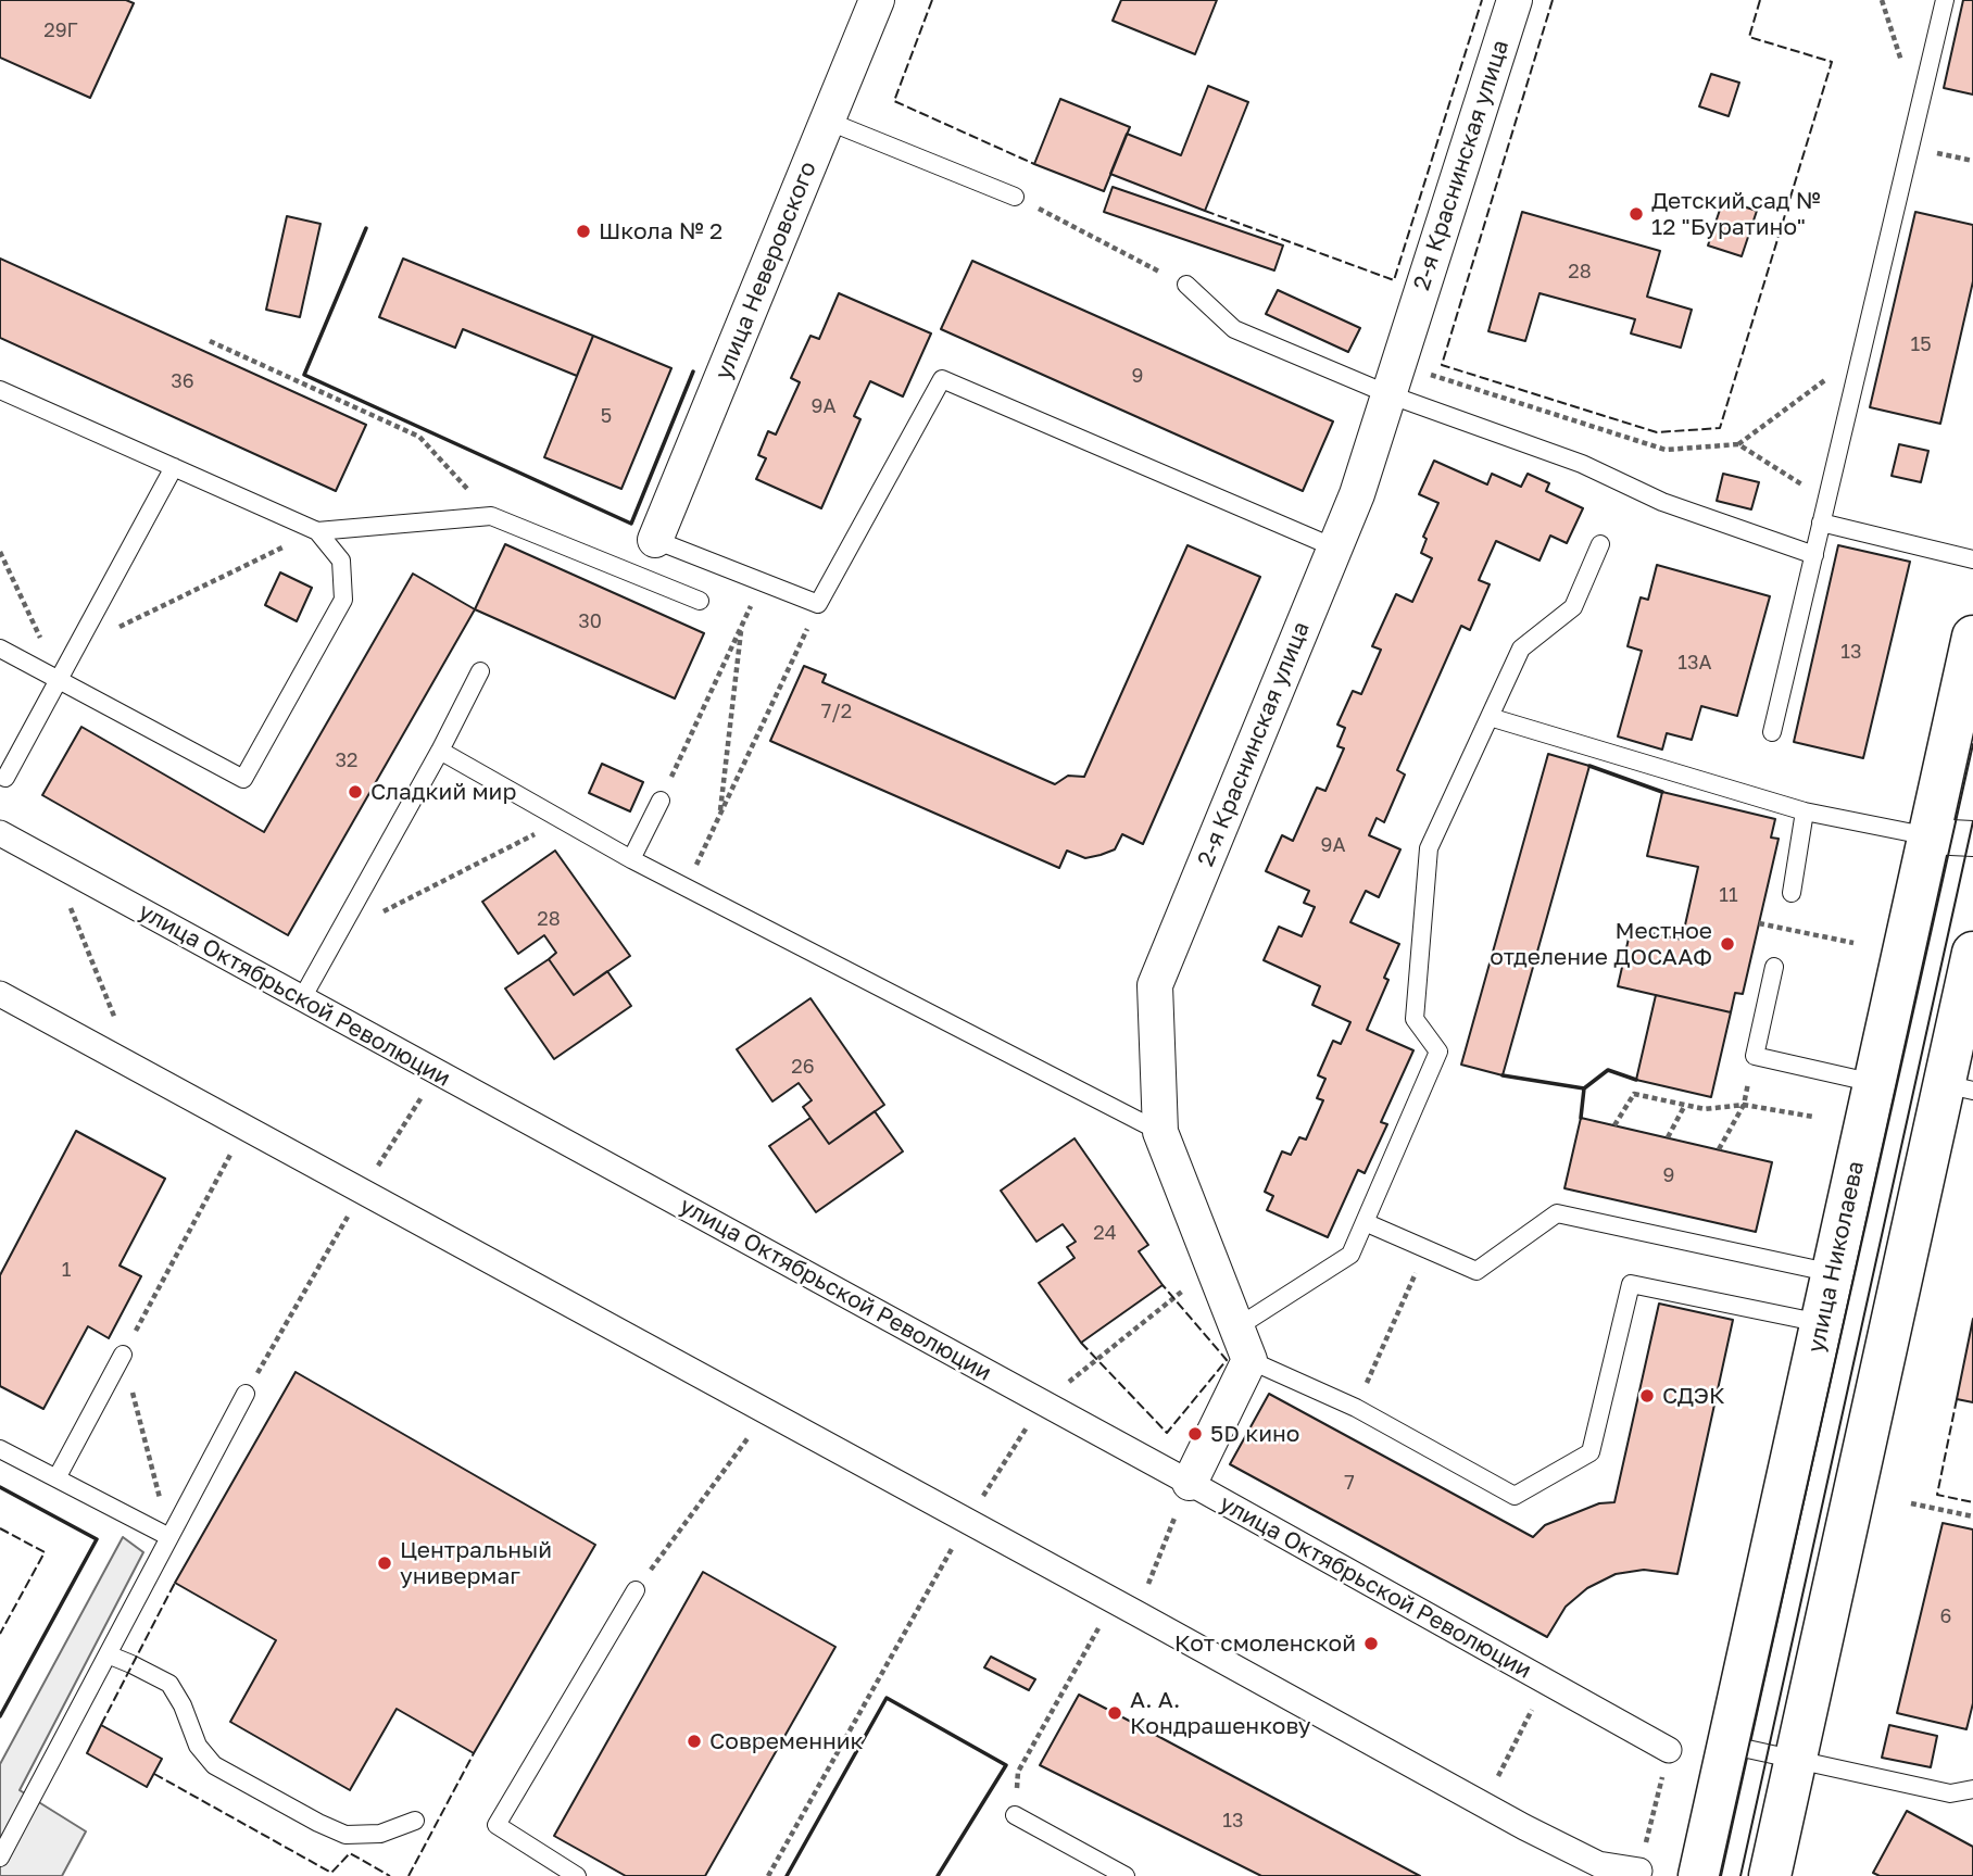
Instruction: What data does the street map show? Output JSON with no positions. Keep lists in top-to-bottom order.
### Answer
{
  "streets": {
    "main road": ["улица Николаева"],
    "street": ["2-я Краснинская улица", "улица Неверовского", "улица Октябрьской Революции"]
  },
  "places": [
    "Детский сад № 12 \"Буратино\"",
    "Школа № 2",
    "Сладкий мир",
    "Местное отделение ДОСААФ",
    "СДЭК",
    "5D кино",
    "Центральный универмаг",
    "Кот смоленской",
    "А. А. Кондрашенкову",
    "Современник"
  ],
  "house_numbers": [
    "29Г",
    "28",
    "15",
    "9",
    "36",
    "9А",
    "5",
    "30",
    "13",
    "13А",
    "7/2",
    "32",
    "9А",
    "11",
    "28",
    "26",
    "9",
    "24",
    "1",
    "7",
    "6",
    "13"
  ]
}
